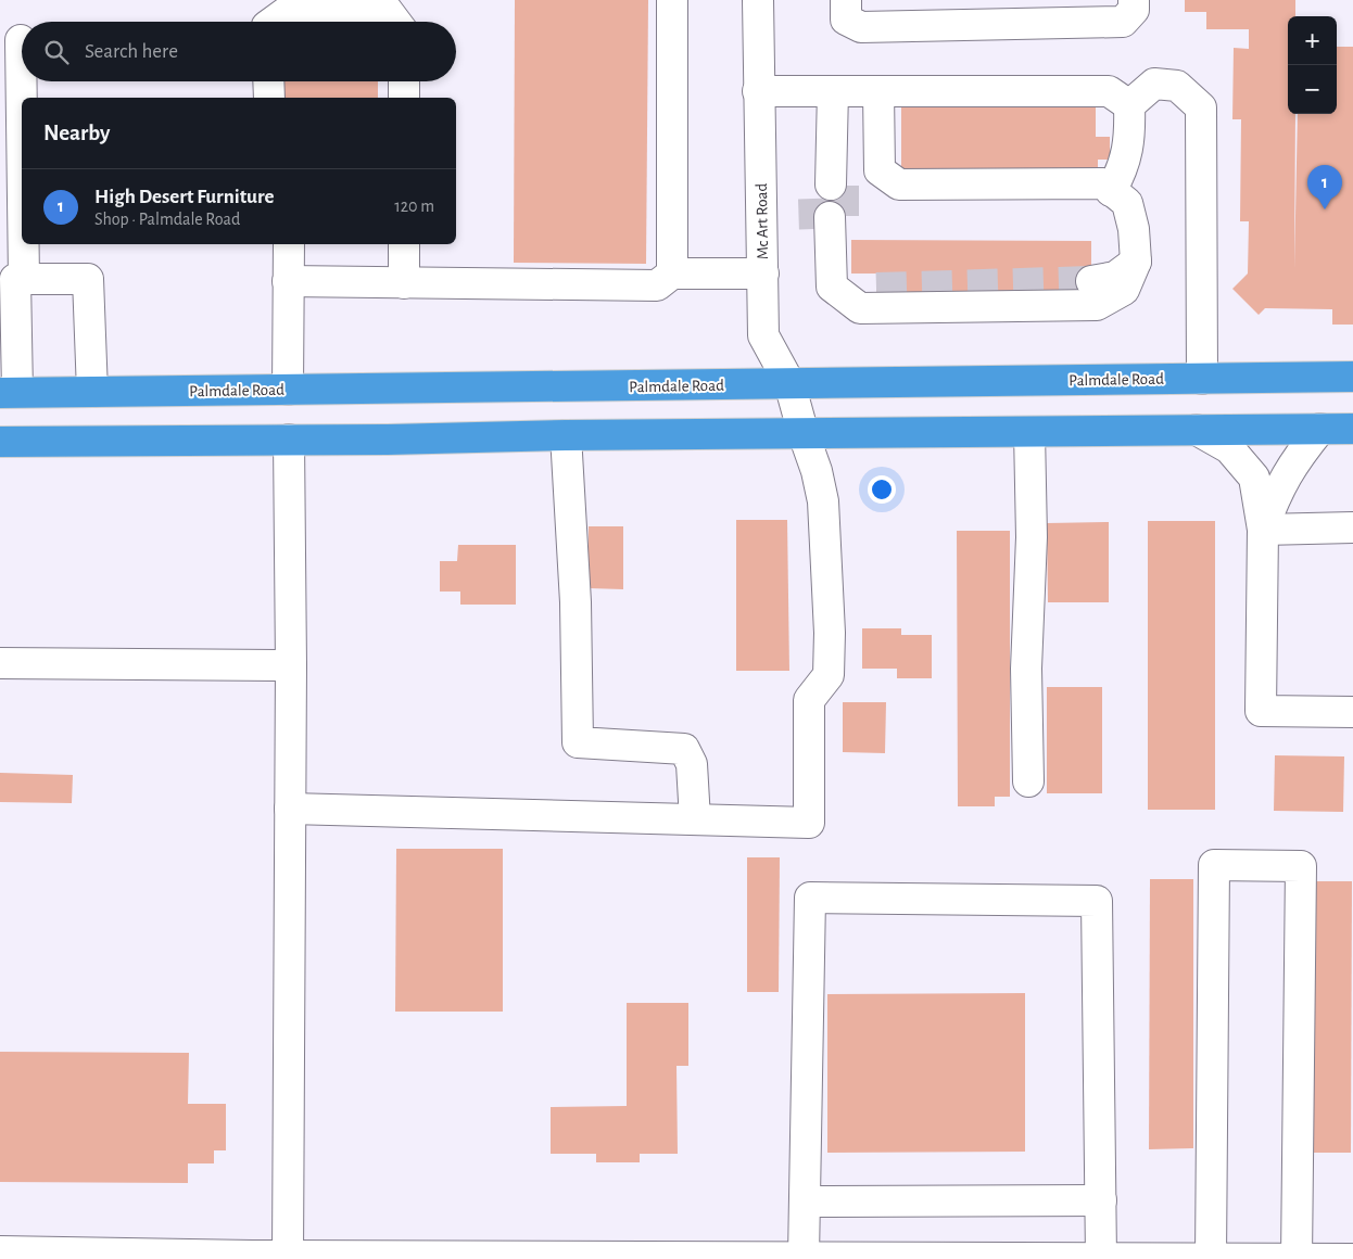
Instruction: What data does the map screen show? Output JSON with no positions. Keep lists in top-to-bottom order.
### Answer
{
  "streets": {
    "highway": ["Palmdale Road"],
    "street": ["Mc Art Road"]
  },
  "crossings": [
    ["Mc Art Road", "Palmdale Road"]
  ],
  "page": {
    "map_buttons": ["+", "−"],
    "search": "Search here",
    "heading": "Nearby",
    "pins": "1",
    "list": [
      {
        "mark": "1",
        "name": "High Desert Furniture",
        "note": "Shop · Palmdale Road",
        "value": "120 m"
      }
    ]
  }
}
